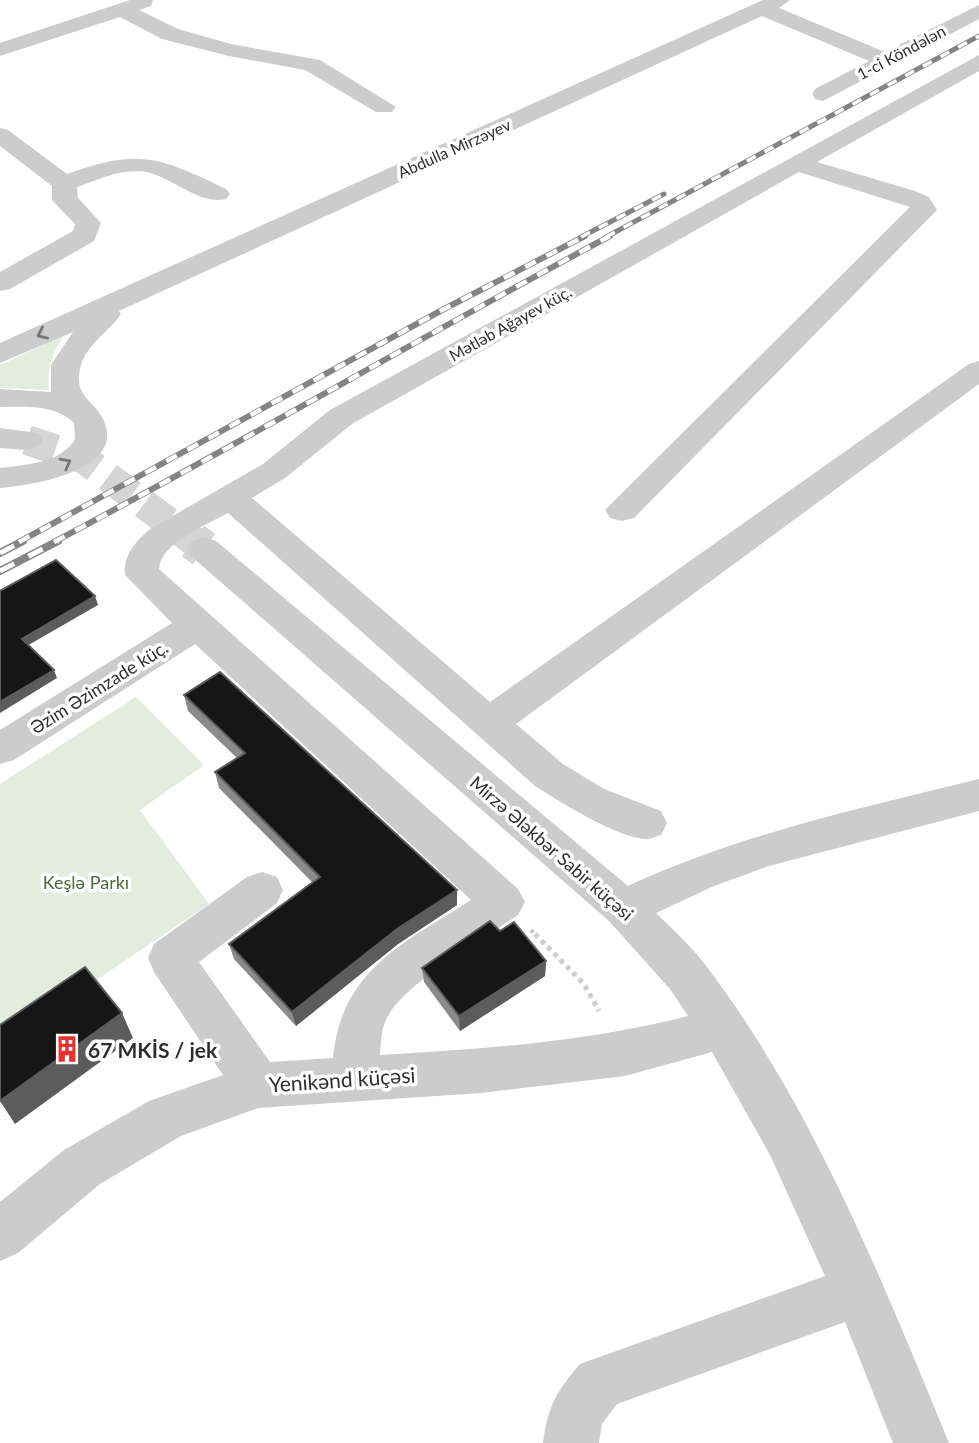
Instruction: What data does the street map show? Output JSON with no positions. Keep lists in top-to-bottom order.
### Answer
{
  "streets": {
    "street": [
      "1-ci Köndələn",
      "Abdulla Mirzəyev",
      "Mətləb Ağayev küç.",
      "Əzim Əzimzade küç.",
      "Mirzə Ələkbər Sabir küçəsi",
      "Yenikənd küçəsi"
    ]
  },
  "crossings": [
    ["Mətləb Ağayev küç.", "Əzim Əzimzade küç."],
    ["Mirzə Ələkbər Sabir küçəsi", "Yenikənd küçəsi"]
  ],
  "parks": ["Keşlə Parkı"],
  "places": {
    "building": ["67 MKİS / jek"]
  }
}
